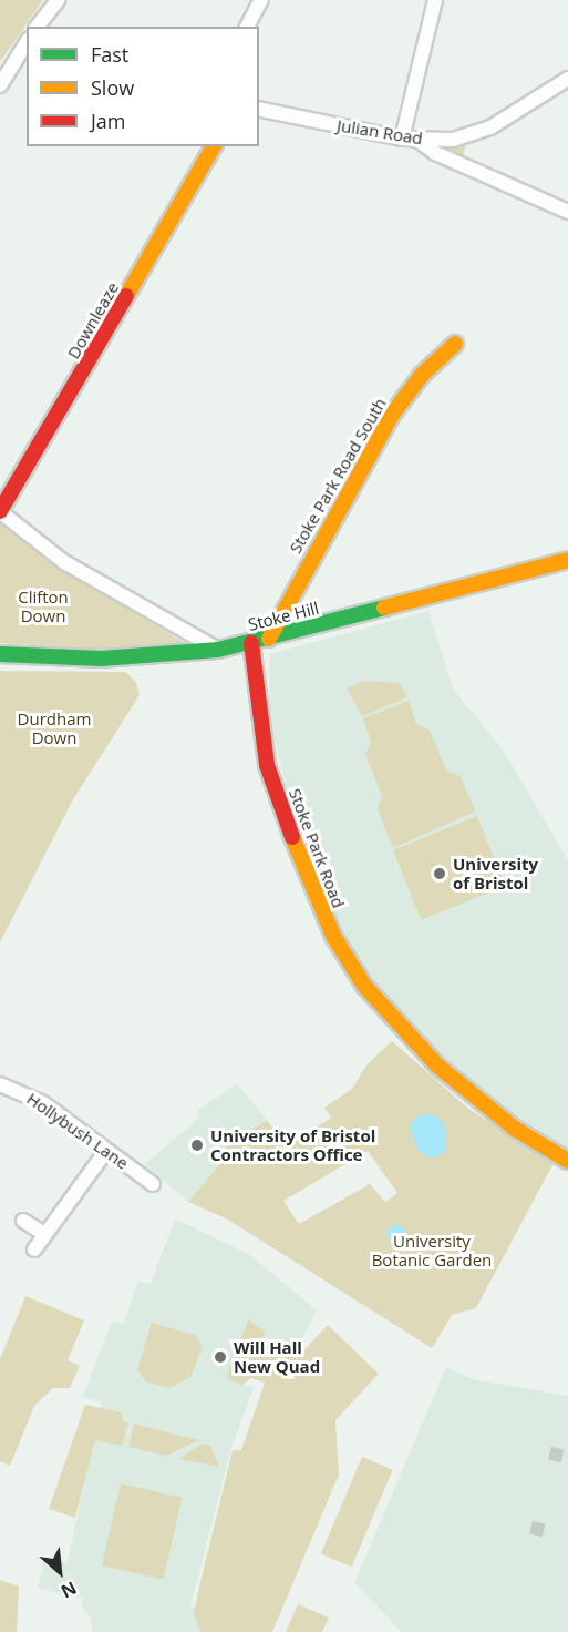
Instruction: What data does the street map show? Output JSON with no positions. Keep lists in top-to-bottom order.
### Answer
{
  "streets": {
    "street": [
      "Julian Road",
      "Downleaze",
      "Stoke Park Road South",
      "Stoke Hill",
      "Stoke Park Road",
      "Hollybush Lane"
    ]
  },
  "crossings": [
    ["Downleaze", "Stoke Hill"],
    ["Stoke Park Road South", "Stoke Hill"],
    ["Stoke Hill", "Stoke Park Road"]
  ],
  "parks": ["Clifton Down", "Durdham Down", "University Botanic Garden"],
  "places": ["University of Bristol", "University of Bristol Contractors Office", "Will Hall New Quad"],
  "legend": ["Fast", "Slow", "Jam"],
  "north": "bottom right"
}
